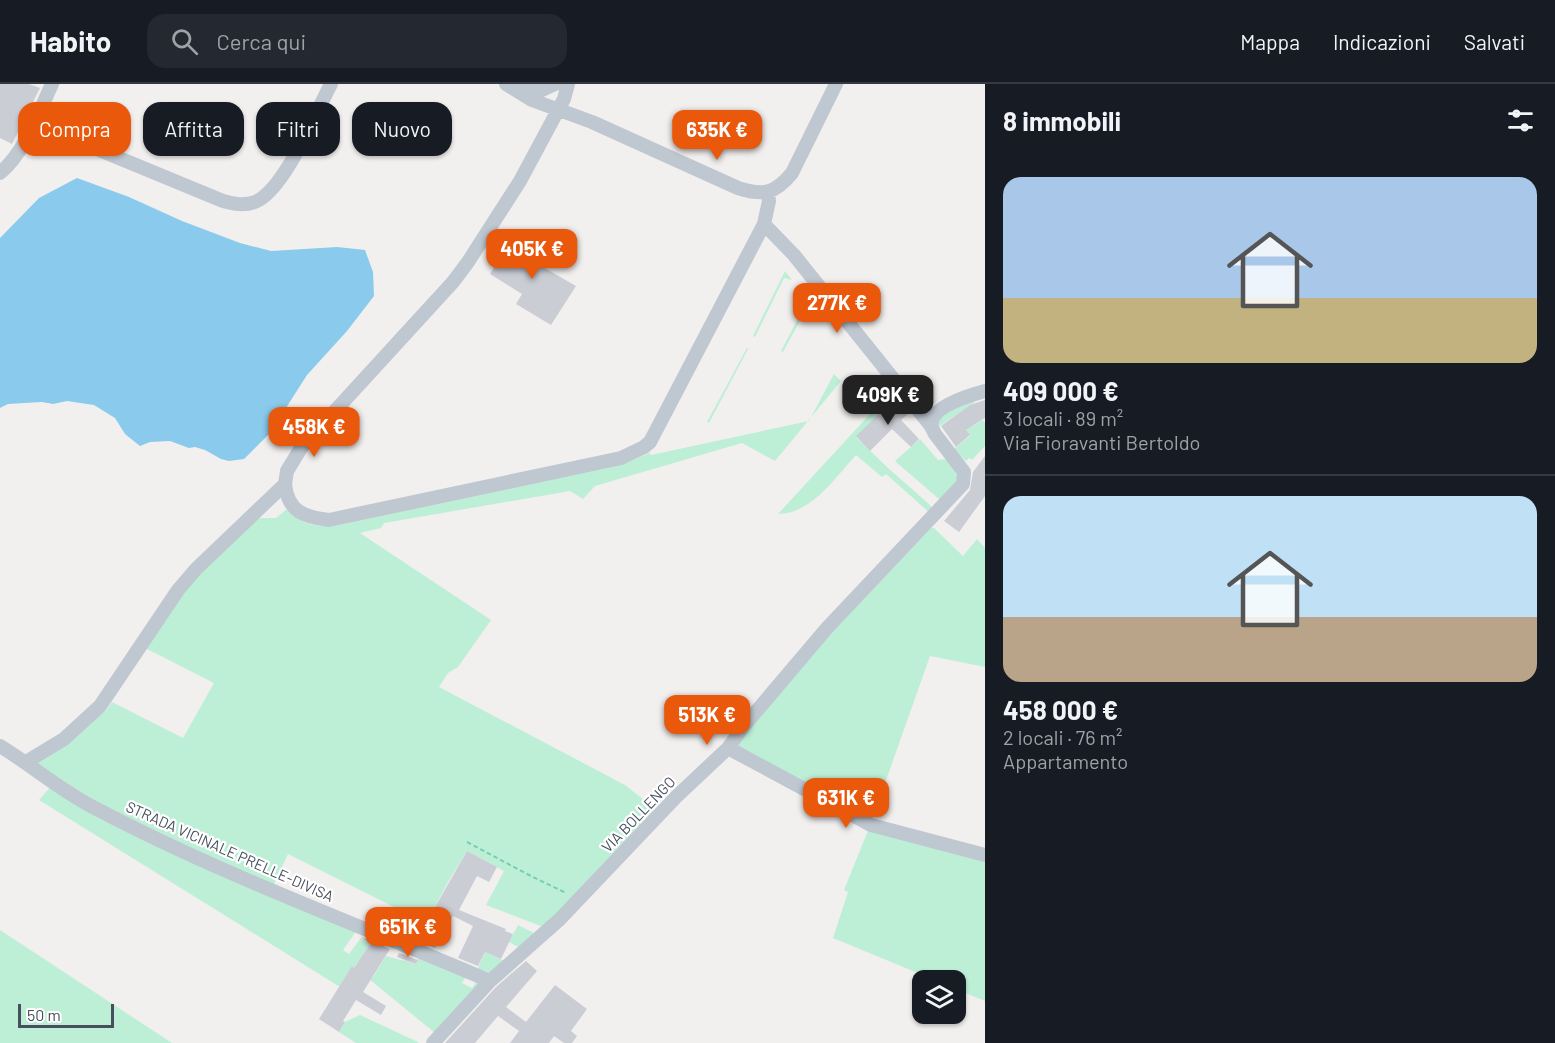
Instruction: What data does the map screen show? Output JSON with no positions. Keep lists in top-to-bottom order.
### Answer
{
  "streets": {
    "street": ["VIA BOLLENGO", "STRADA VICINALE PRELLE-DIVISA"]
  },
  "crossings": [
    ["VIA BOLLENGO", "STRADA VICINALE PRELLE-DIVISA"]
  ],
  "scale_bar": "50 m",
  "page": {
    "header": "Habito",
    "search": "Cerca qui",
    "nav": ["Mappa", "Indicazioni", "Salvati"],
    "heading": "8 immobili",
    "chip": [
      "Compra",
      "Affitta",
      "Filtri",
      "Nuovo"
    ],
    "price": [
      "635K €",
      "405K €",
      "277K €",
      "409K €",
      "458K €",
      "513K €",
      "631K €",
      "651K €"
    ],
    "list": [
      {
        "name": "409 000 €",
        "note": "3 locali · 89 m² · Via Fioravanti Bertoldo"
      },
      {
        "name": "458 000 €",
        "note": "2 locali · 76 m² · Appartamento"
      }
    ],
    "scale": "50 m"
  }
}
